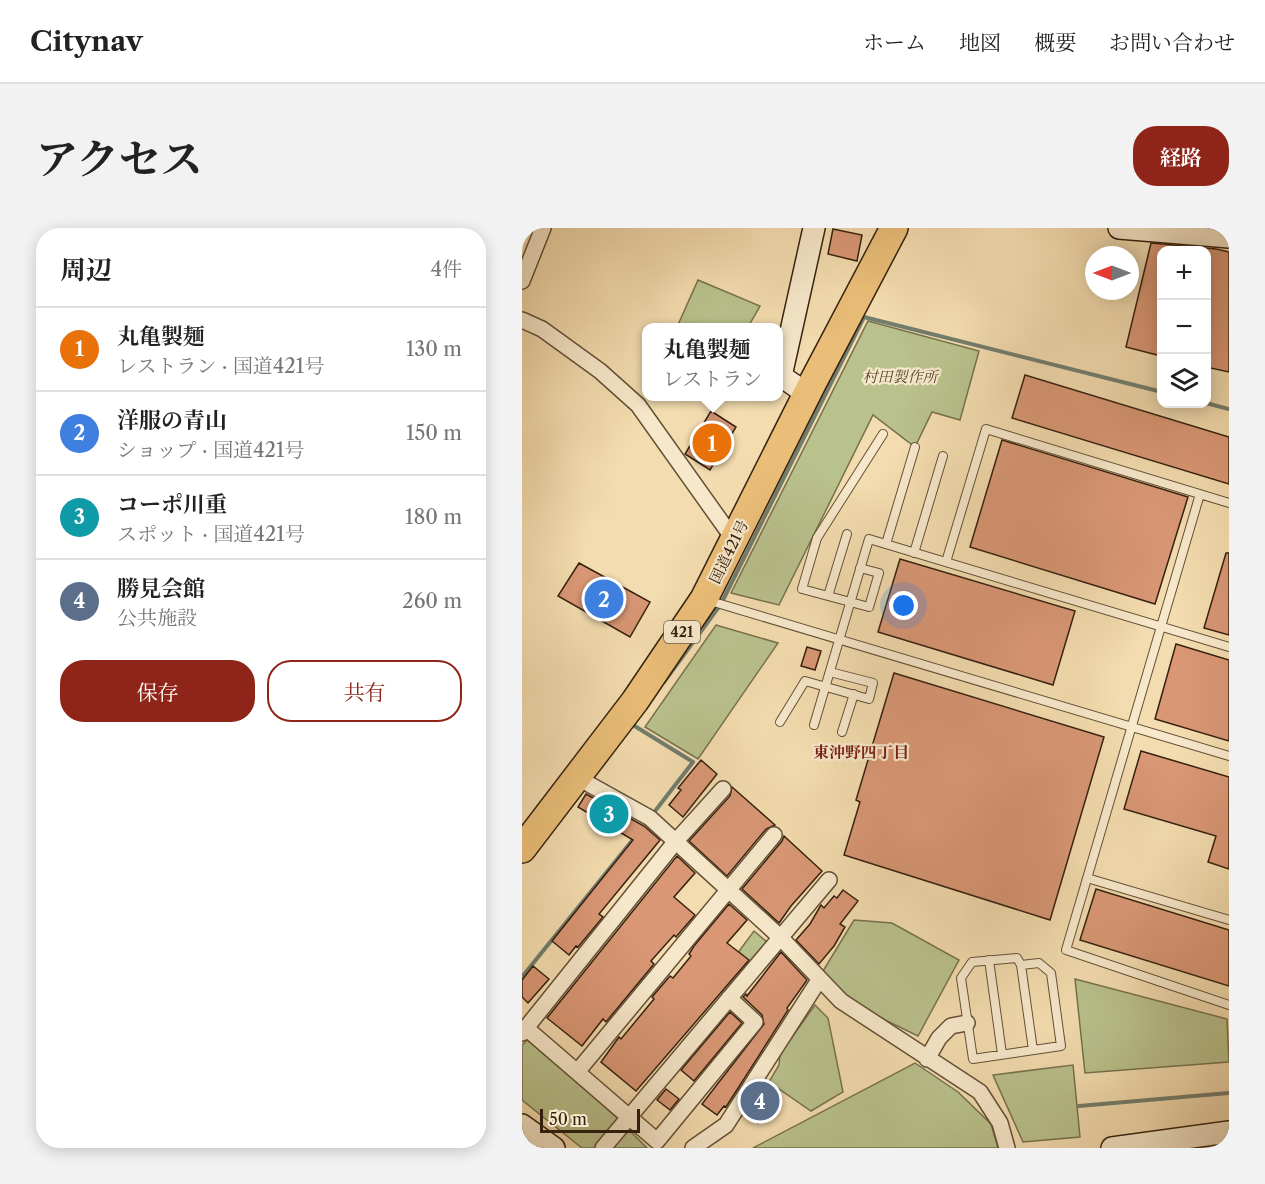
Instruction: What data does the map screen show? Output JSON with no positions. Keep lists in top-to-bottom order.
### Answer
{
  "streets": {
    "highway": ["国道421号", "421"]
  },
  "districts": ["東沖野四丁目"],
  "parks": ["村田製作所"],
  "scale_bar": "50 m",
  "north": "left",
  "page": {
    "header": "Citynav",
    "nav": [
      "ホーム",
      "地図",
      "概要",
      "お問い合わせ"
    ],
    "title": "アクセス",
    "buttons": [
      "経路",
      ["保存", "共有"]
    ],
    "heading": ["周辺", "4件"],
    "map_buttons": ["+", "−"],
    "list": [
      {
        "mark": "1",
        "name": "丸亀製麺",
        "note": "レストラン · 国道421号",
        "value": "130 m"
      },
      {
        "mark": "2",
        "name": "洋服の青山",
        "note": "ショップ · 国道421号",
        "value": "150 m"
      },
      {
        "mark": "3",
        "name": "コーポ川重",
        "note": "スポット · 国道421号",
        "value": "180 m"
      },
      {
        "mark": "4",
        "name": "勝見会館",
        "note": "公共施設",
        "value": "260 m"
      }
    ],
    "popup": ["丸亀製麺", "レストラン"],
    "pins": [
      "1",
      "2",
      "3",
      "4"
    ],
    "scale": "50 m"
  }
}
